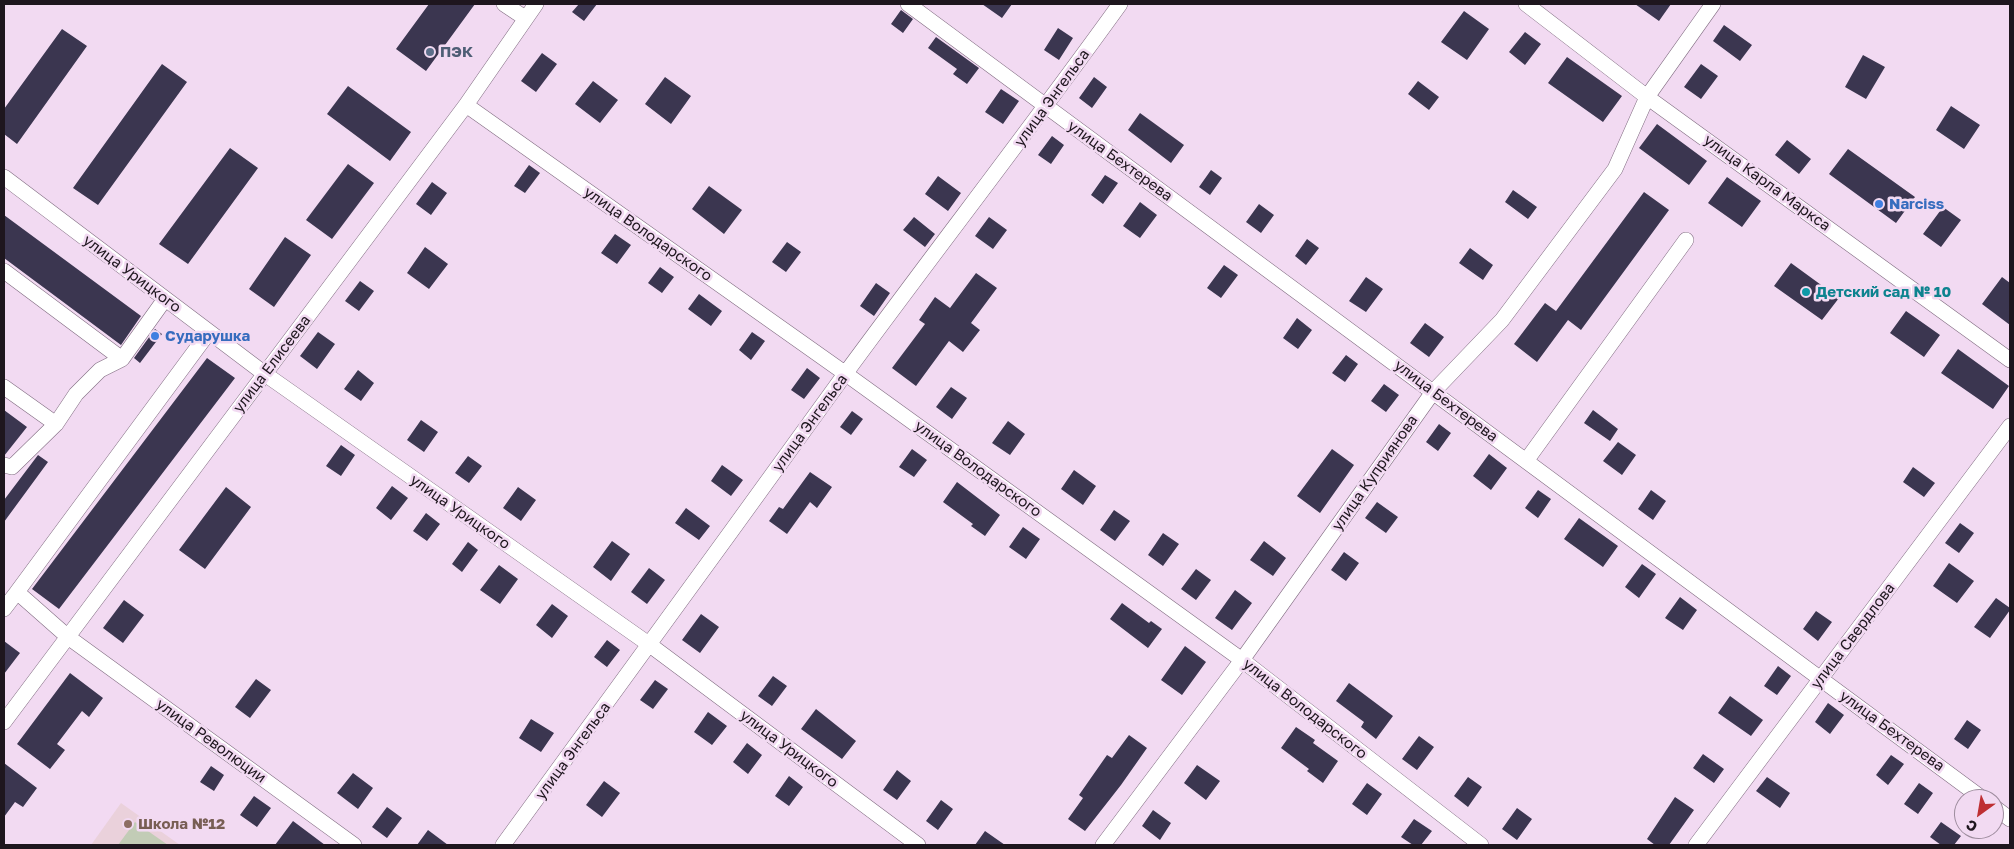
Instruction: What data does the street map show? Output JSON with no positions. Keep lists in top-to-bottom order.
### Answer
{
  "streets": {
    "street": [
      "улица Энгельса",
      "улица Бехтерева",
      "улица Карла Маркса",
      "улица Володарского",
      "улица Урицкого",
      "улица Елисеева",
      "улица Куприянова",
      "улица Свердлова",
      "улица Революции"
    ]
  },
  "crossings": [
    ["улица Энгельса", "улица Бехтерева"],
    ["улица Энгельса", "улица Володарского"],
    ["улица Энгельса", "улица Урицкого"],
    ["улица Бехтерева", "улица Куприянова"],
    ["улица Бехтерева", "улица Свердлова"],
    ["улица Карла Маркса", "улица Куприянова"],
    ["улица Володарского", "улица Елисеева"],
    ["улица Володарского", "улица Куприянова"],
    ["улица Урицкого", "улица Елисеева"],
    ["улица Елисеева", "улица Революции"]
  ],
  "places": [
    "ПЭК",
    "Narciss",
    "Детский сад № 10",
    "Сударушка",
    "Школа №12"
  ],
  "north": "bottom left"
}
